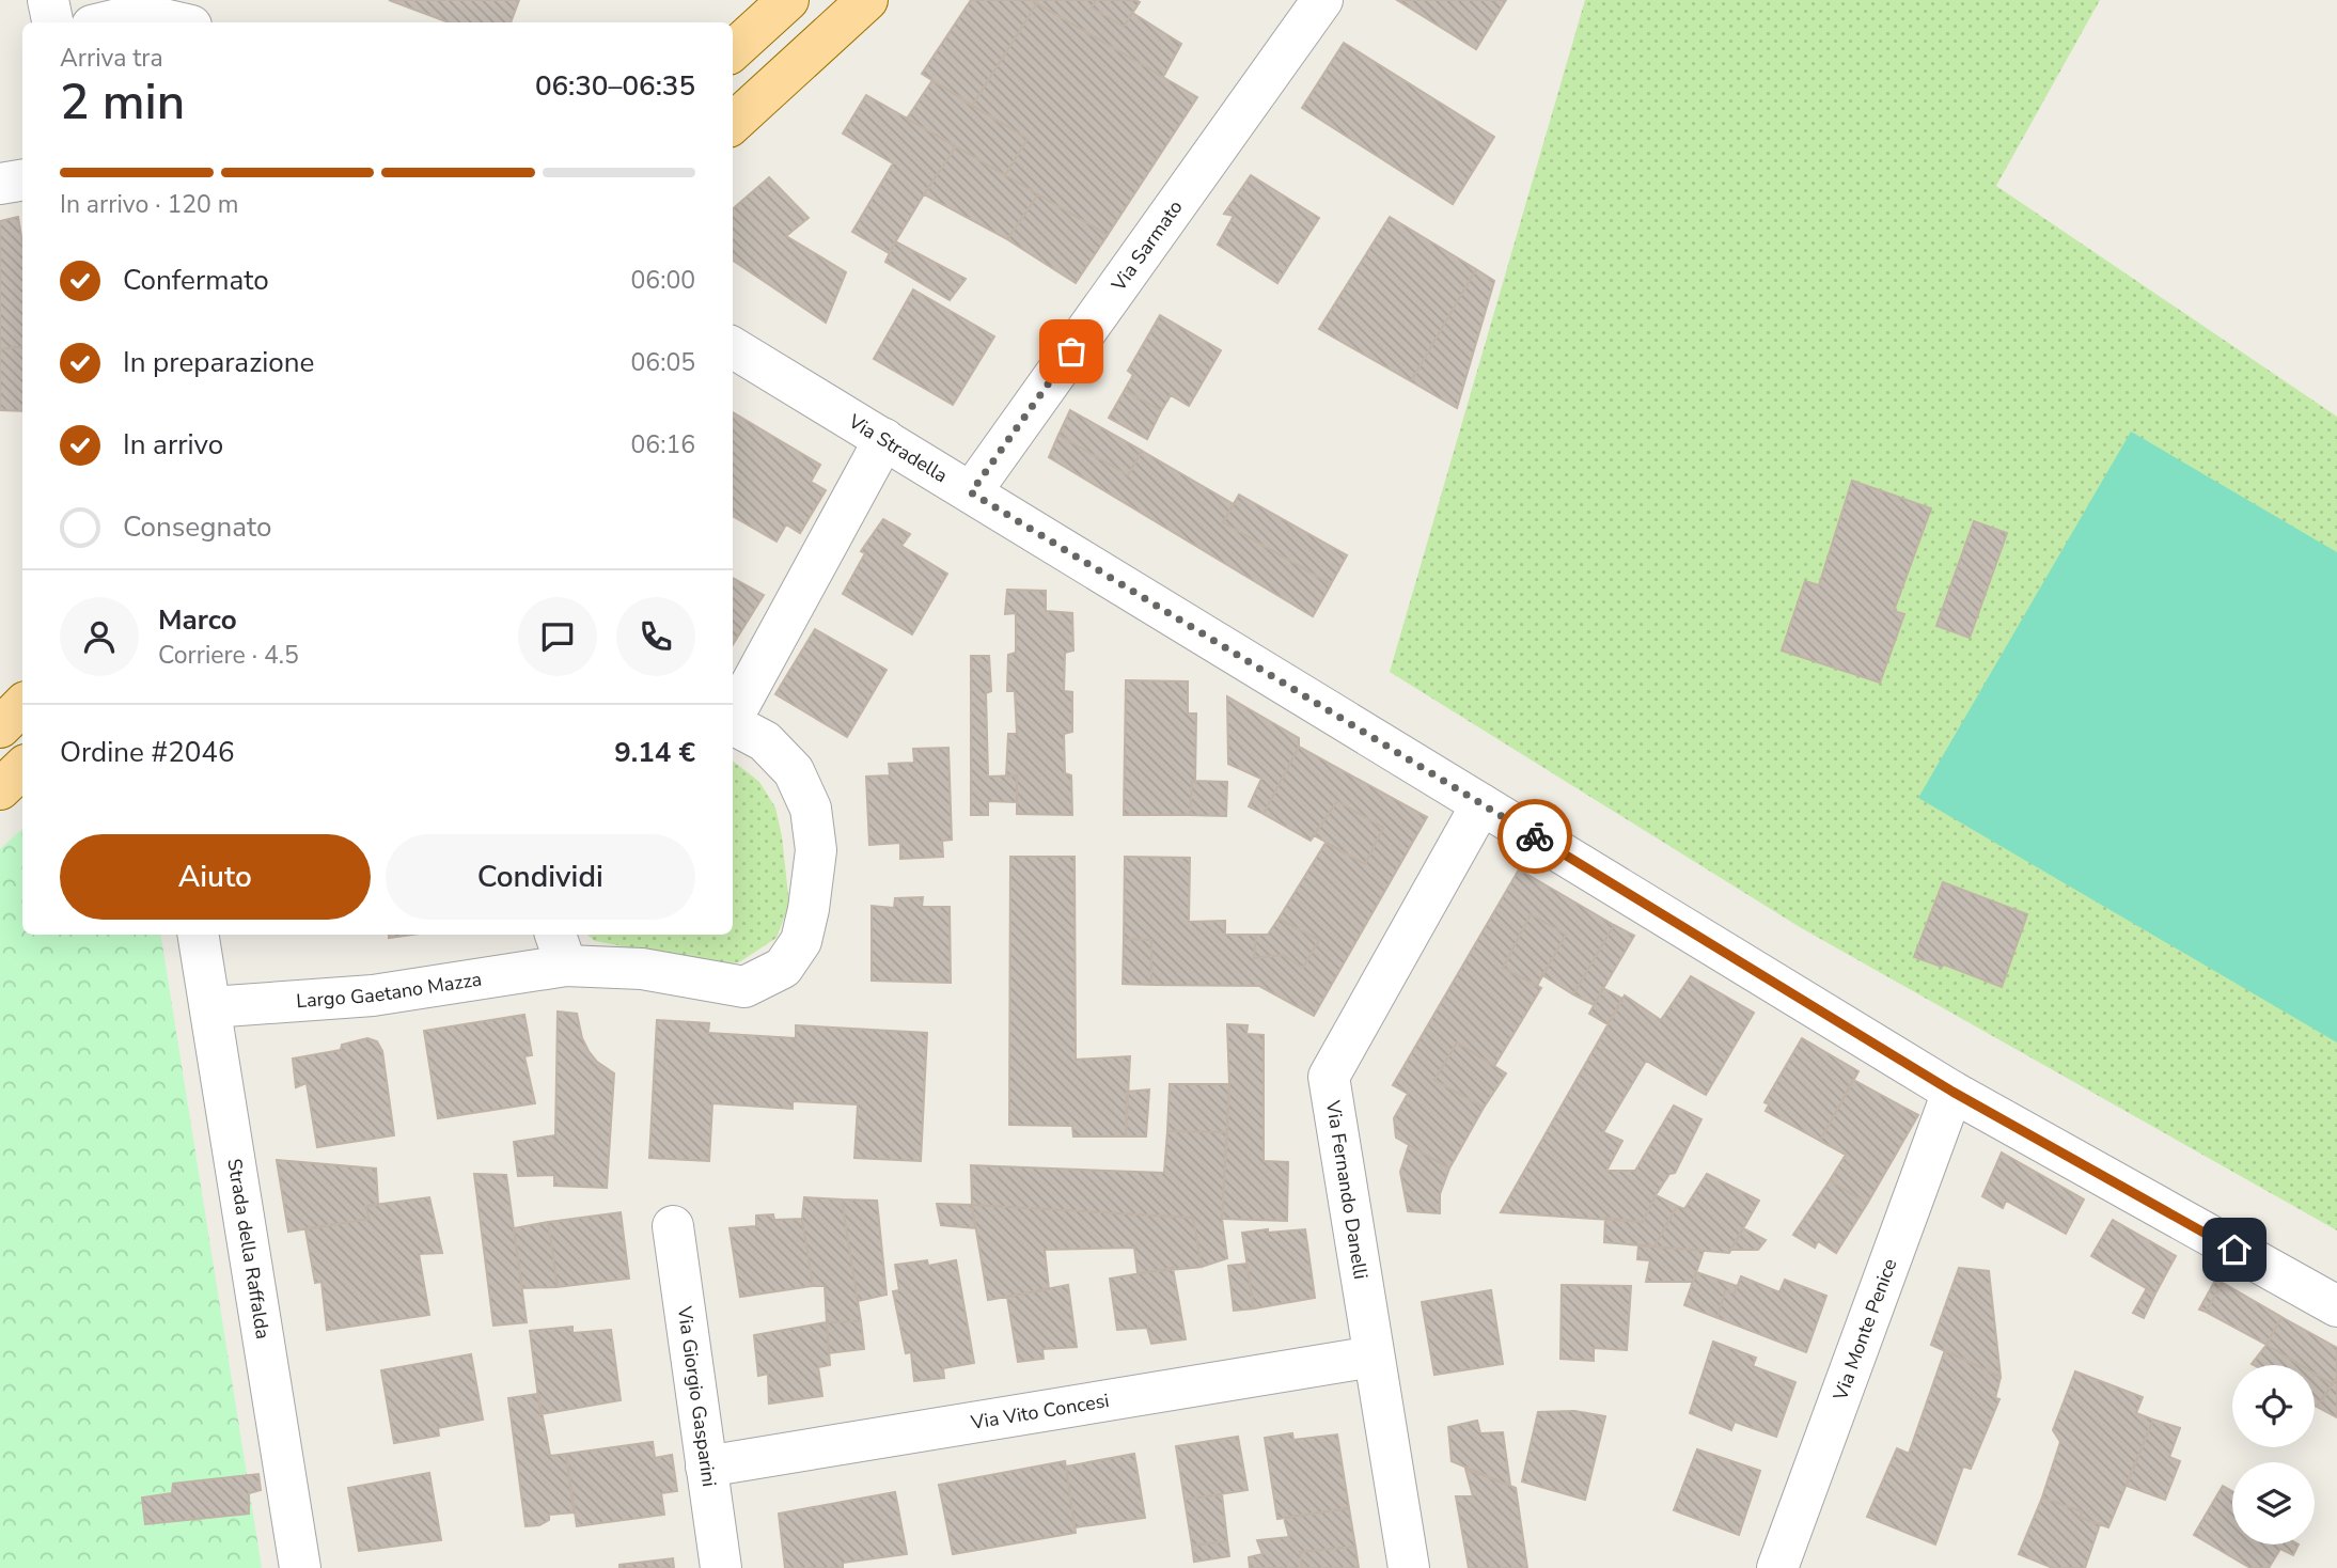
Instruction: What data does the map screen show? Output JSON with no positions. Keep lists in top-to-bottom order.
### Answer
{
  "streets": {
    "street": [
      "Via Sarmato",
      "Via Stradella",
      "Largo Gaetano Mazza",
      "Via Fernando Danelli",
      "Strada della Raffalda",
      "Via Monte Penice",
      "Via Giorgio Gasparini",
      "Via Vito Concesi"
    ]
  },
  "crossings": [
    ["Via Sarmato", "Via Stradella"],
    ["Via Stradella", "Via Fernando Danelli"],
    ["Via Stradella", "Via Monte Penice"],
    ["Largo Gaetano Mazza", "Strada della Raffalda"],
    ["Via Fernando Danelli", "Via Vito Concesi"],
    ["Via Giorgio Gasparini", "Via Vito Concesi"]
  ],
  "page": {
    "heading": ["2 min", "Arriva tra", "06:30–06:35"],
    "panel": [
      "Marco",
      "Corriere · 4.5",
      "Ordine #2046",
      "9.14 €"
    ],
    "bar": "In arrivo · 120 m",
    "list": [
      ["Confermato", "06:00"],
      ["In preparazione", "06:05"],
      ["In arrivo", "06:16"],
      "Consegnato"
    ],
    "buttons": ["Aiuto", "Condividi"]
  }
}
